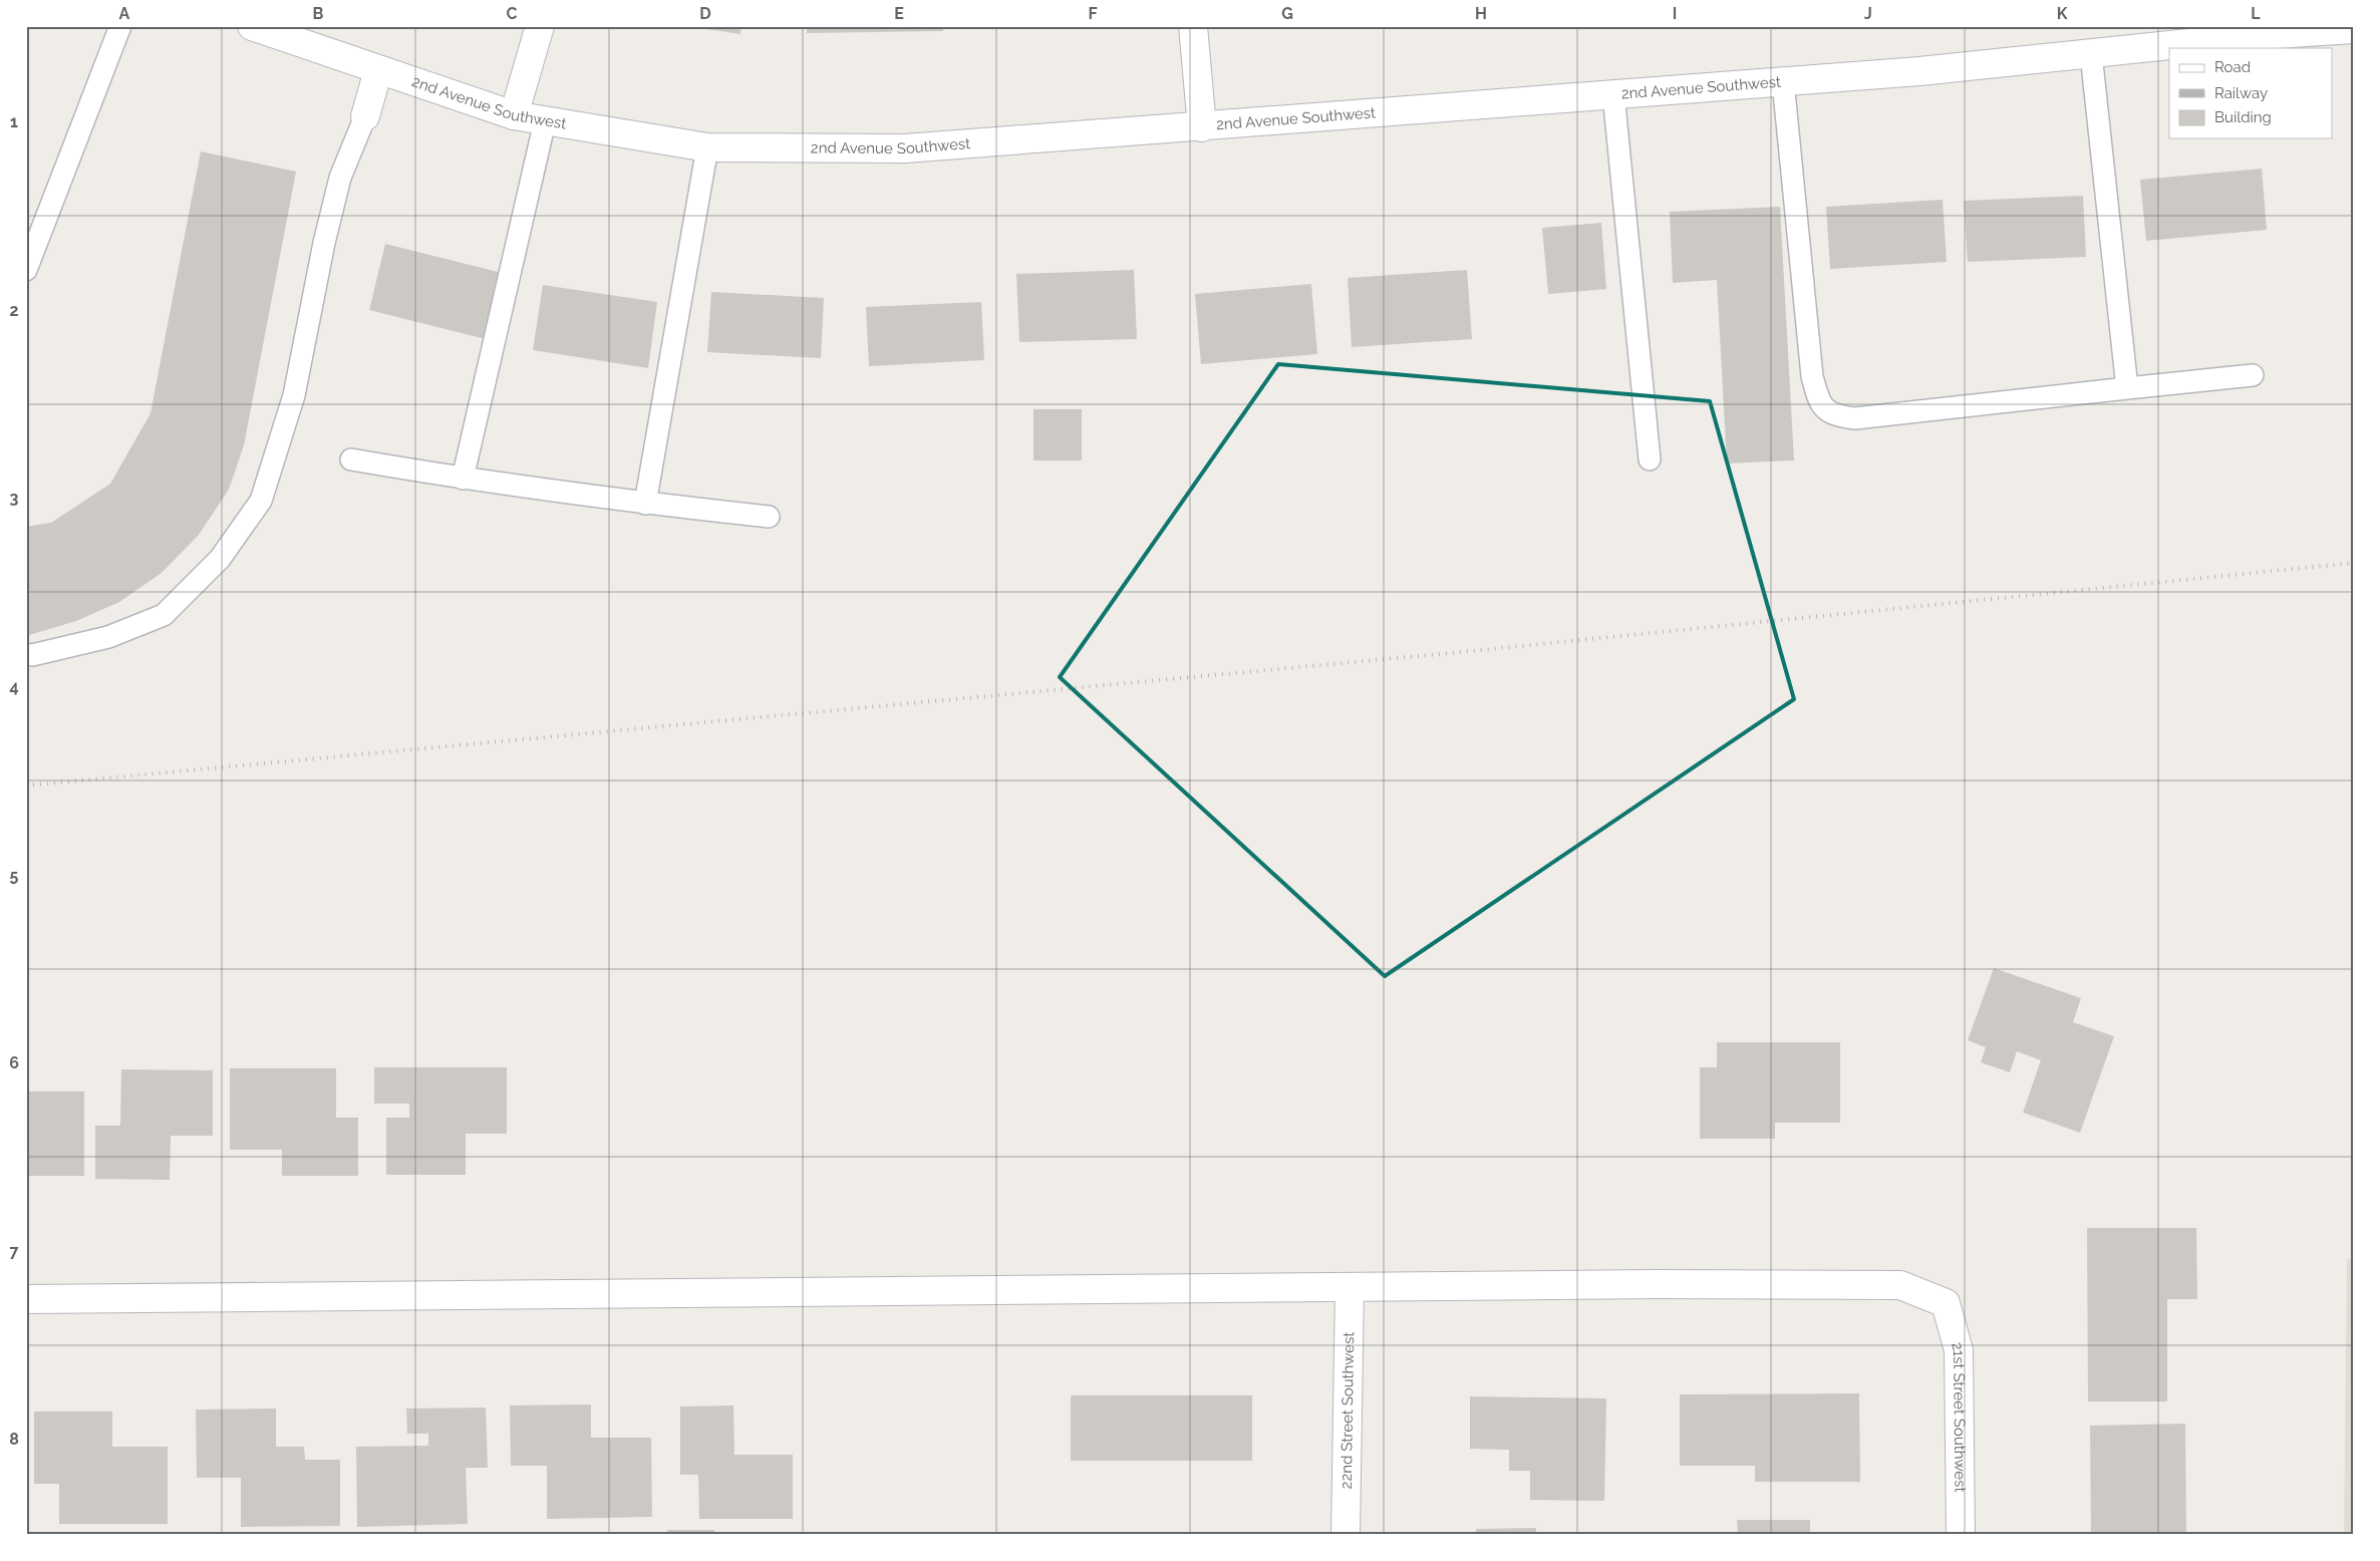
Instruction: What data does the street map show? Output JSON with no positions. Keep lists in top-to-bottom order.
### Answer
{
  "streets": {
    "street": ["2nd Avenue Southwest", "22nd Street Southwest", "21st Street Southwest"]
  },
  "crossings": [
    ["22nd Street Southwest", "21st Street Southwest"]
  ],
  "legend": ["Road", "Railway", "Building"],
  "grid": {
    "columns": [
      "A",
      "B",
      "C",
      "D",
      "E",
      "F",
      "G",
      "H",
      "I",
      "J",
      "K",
      "L"
    ],
    "rows": [
      "1",
      "2",
      "3",
      "4",
      "5",
      "6",
      "7",
      "8"
    ]
  }
}
